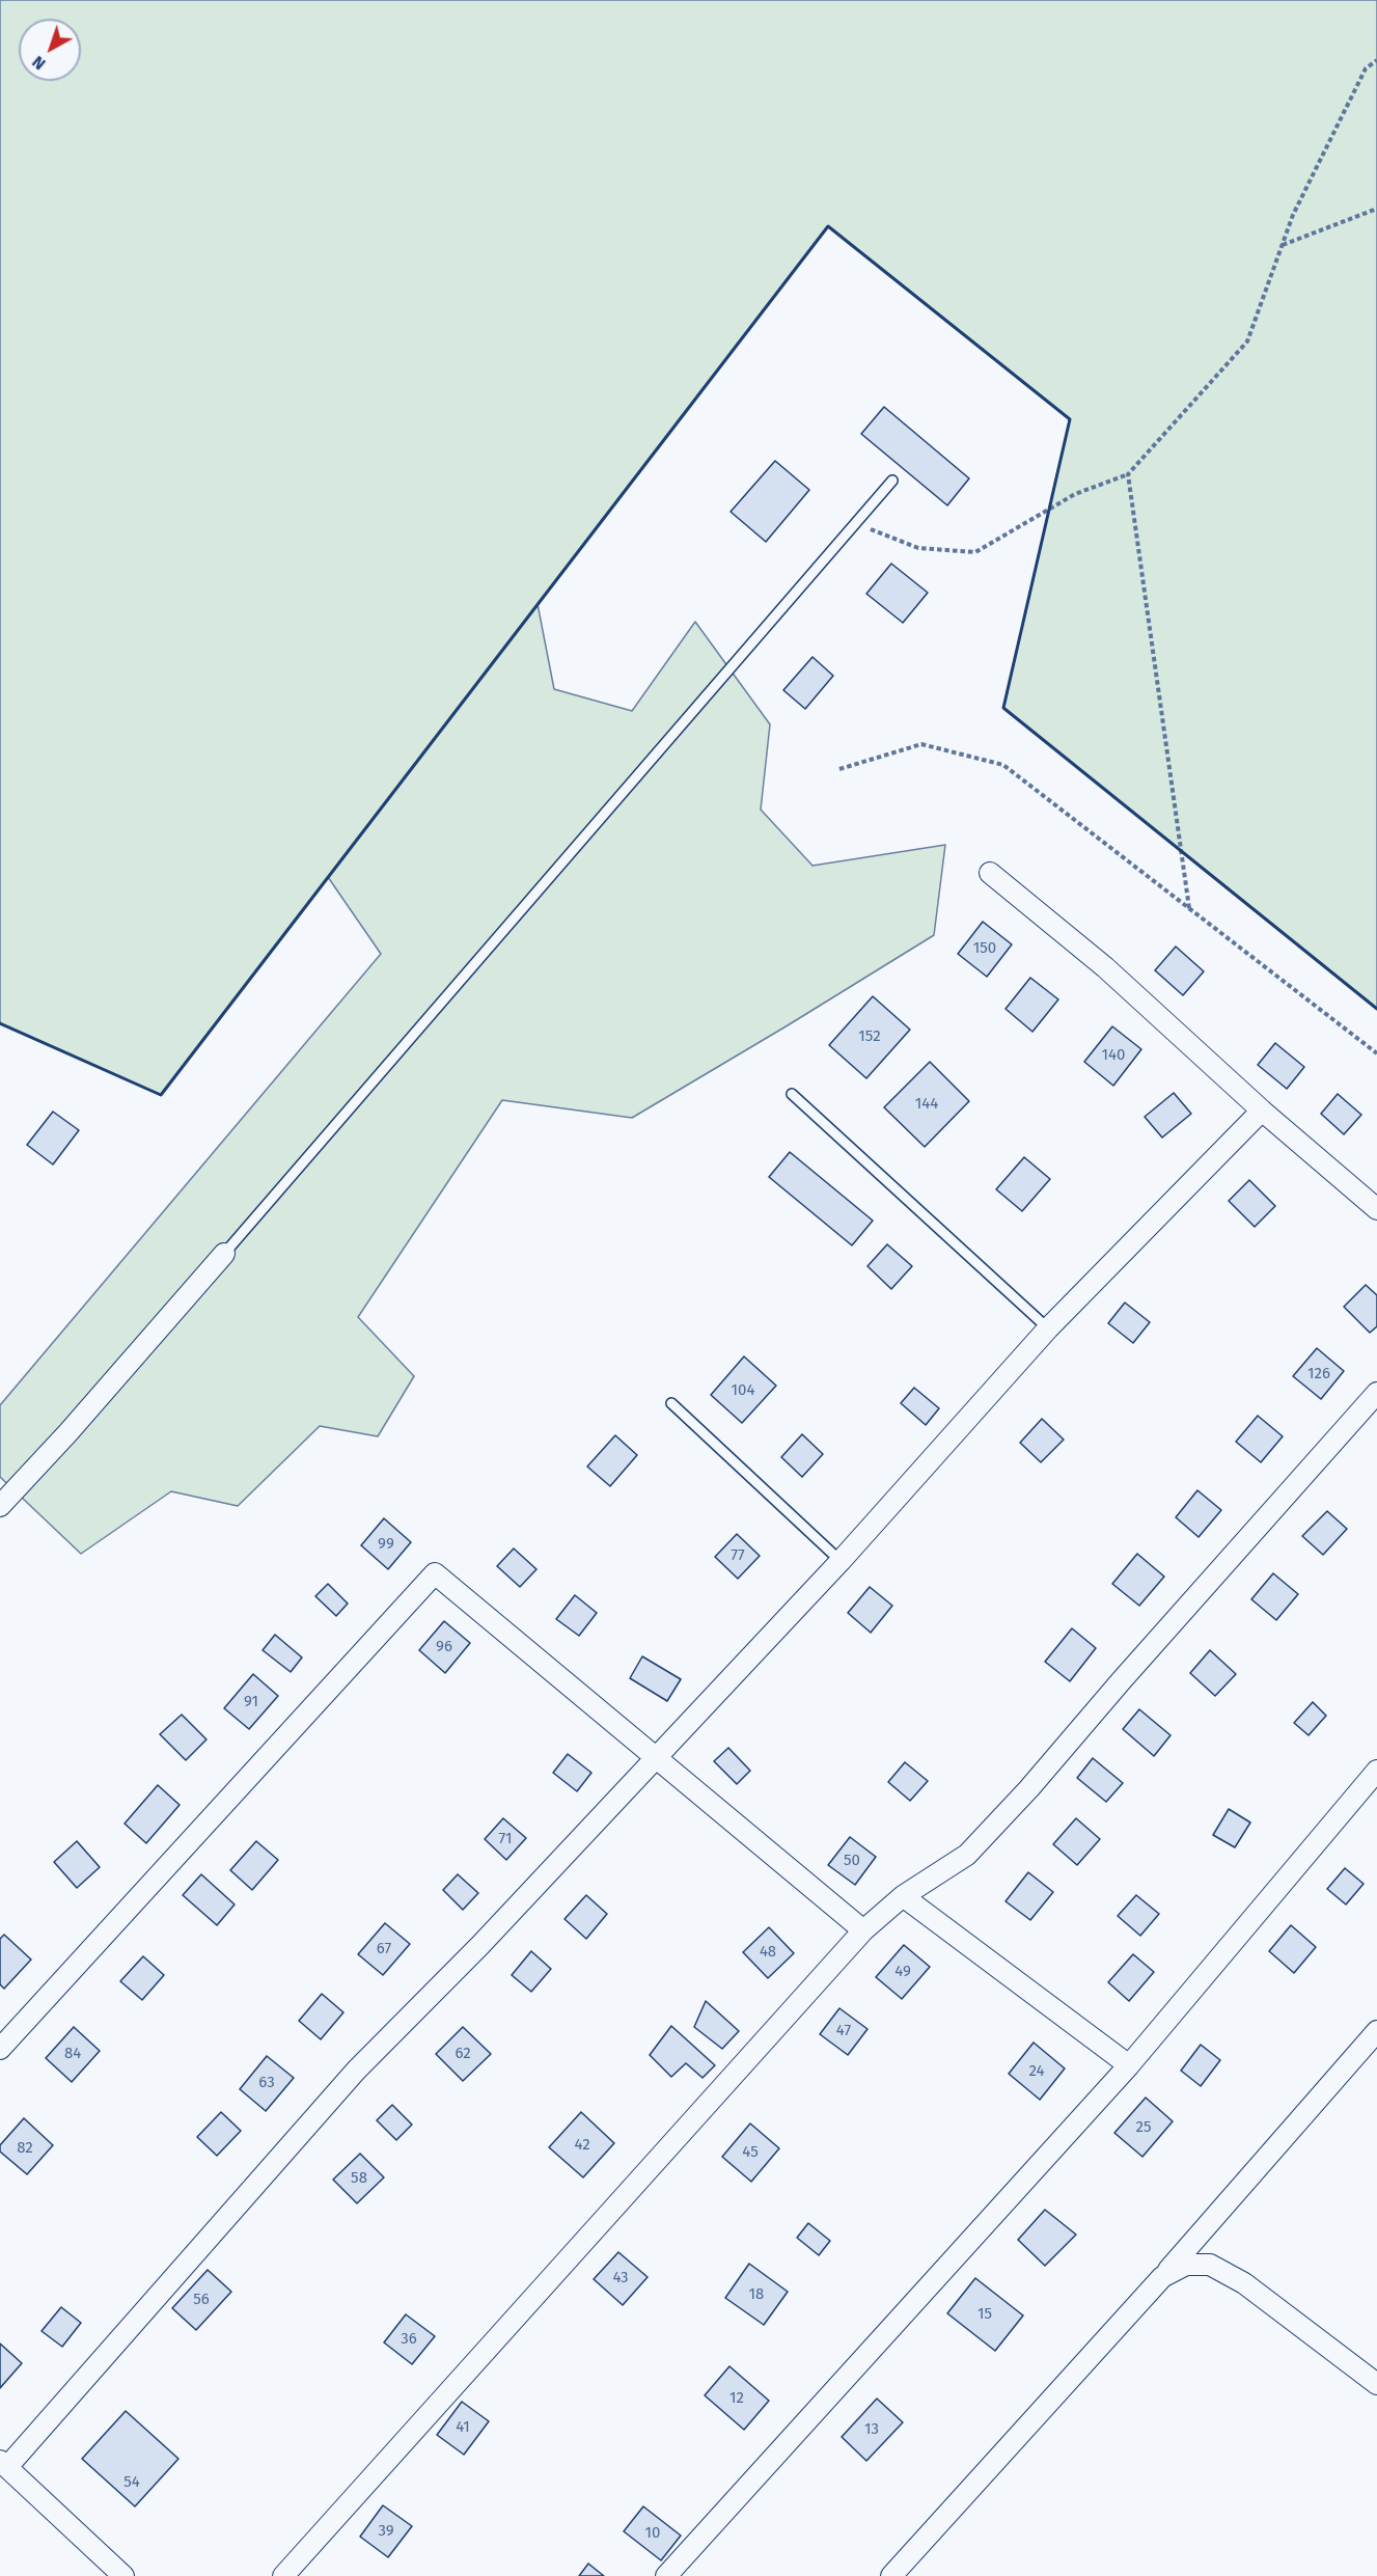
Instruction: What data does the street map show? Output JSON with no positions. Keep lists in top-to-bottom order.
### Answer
{
  "house_numbers": [
    "150",
    "152",
    "140",
    "144",
    "126",
    "104",
    "99",
    "77",
    "96",
    "91",
    "71",
    "50",
    "67",
    "48",
    "49",
    "47",
    "84",
    "62",
    "24",
    "63",
    "25",
    "42",
    "82",
    "45",
    "58",
    "43",
    "18",
    "56",
    "15",
    "36",
    "12",
    "41",
    "13",
    "54",
    "39",
    "10"
  ],
  "north": "bottom left"
}
